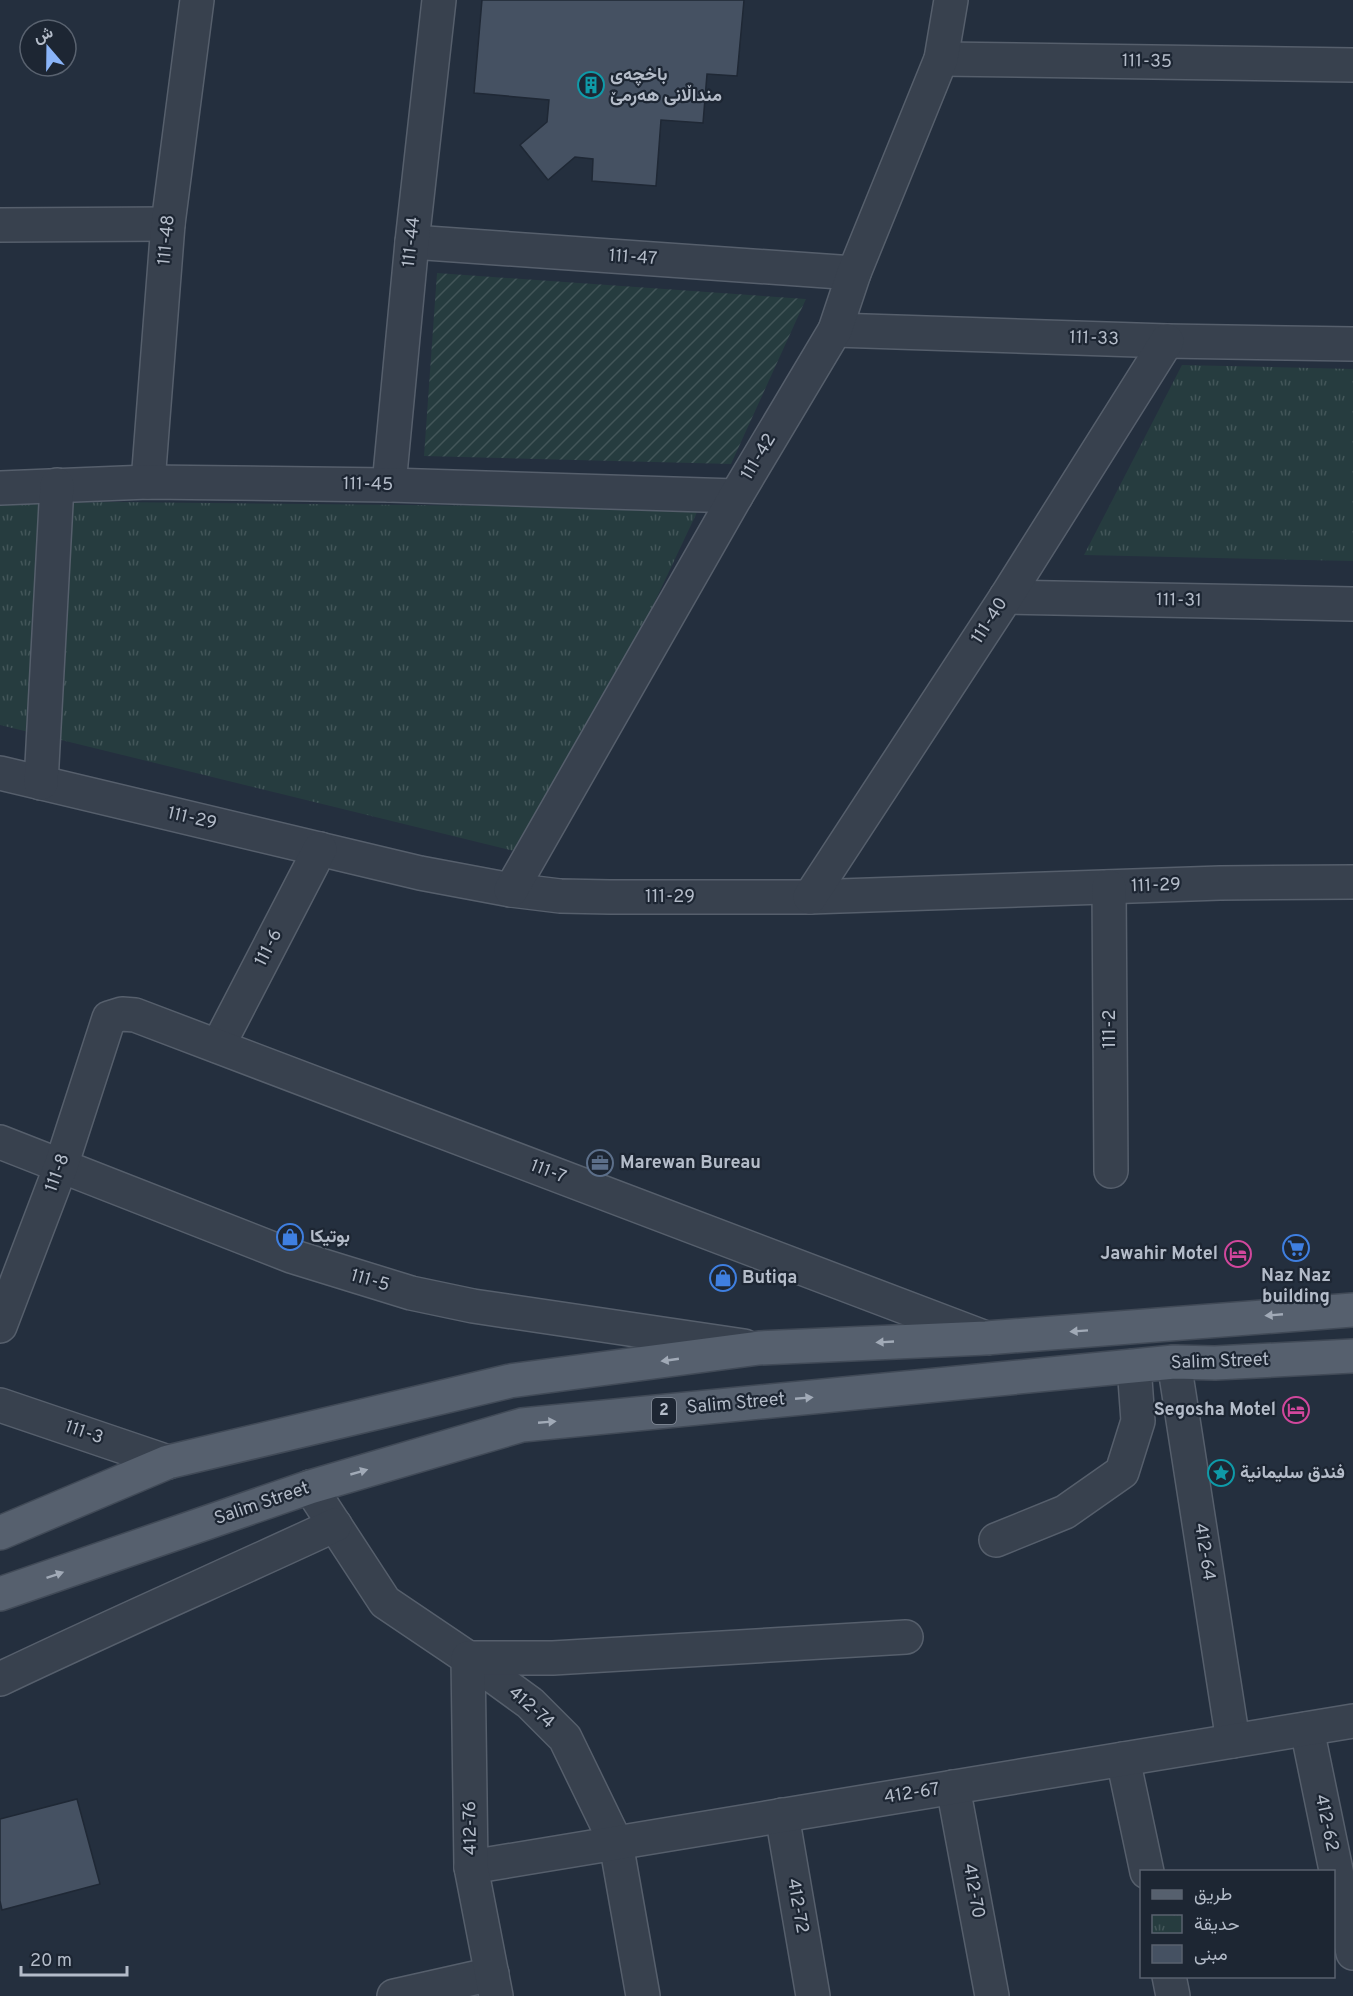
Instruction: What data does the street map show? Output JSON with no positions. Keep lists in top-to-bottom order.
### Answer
{
  "streets": {
    "main road": ["Salim Street", "2"],
    "street": [
      "111-35",
      "111-48",
      "111-44",
      "111-47",
      "111-33",
      "111-42",
      "111-45",
      "111-31",
      "111-40",
      "111-29",
      "111-6",
      "111-2",
      "111-7",
      "111-8",
      "111-5",
      "111-3",
      "412-64",
      "412-74",
      "412-67",
      "412-62",
      "412-76",
      "412-70",
      "412-72"
    ]
  },
  "crossings": [
    ["111-35", "111-42"],
    ["111-48", "111-45"],
    ["111-44", "111-47"],
    ["111-44", "111-45"],
    ["111-47", "111-42"],
    ["111-33", "111-42"],
    ["111-33", "111-40"],
    ["111-42", "111-45"],
    ["111-42", "111-29"],
    ["111-31", "111-40"],
    ["111-40", "111-29"],
    ["111-29", "111-6"],
    ["111-29", "111-2"],
    ["111-6", "111-7"],
    ["111-7", "111-8"],
    ["111-8", "111-5"],
    ["Salim Street", "412-64"],
    ["Salim Street", "412-74"],
    ["412-64", "412-67"],
    ["412-74", "412-67"],
    ["412-74", "412-76"],
    ["412-67", "412-62"],
    ["412-67", "412-76"],
    ["412-67", "412-70"],
    ["412-67", "412-72"]
  ],
  "places": {
    "building": ["باخچەی منداڵانی هەرمێ"],
    "office": ["Marewan Bureau"],
    "shop": ["بوتيكا", "Butiqa"],
    "supermarket": ["Naz Naz building"],
    "hotel": ["Jawahir Motel", "Segosha Motel"],
    "place": ["فندق سليمانية"]
  },
  "legend": ["طريق", "حديقة", "مبنى"],
  "scale_bar": "20 m",
  "north": "top"
}
